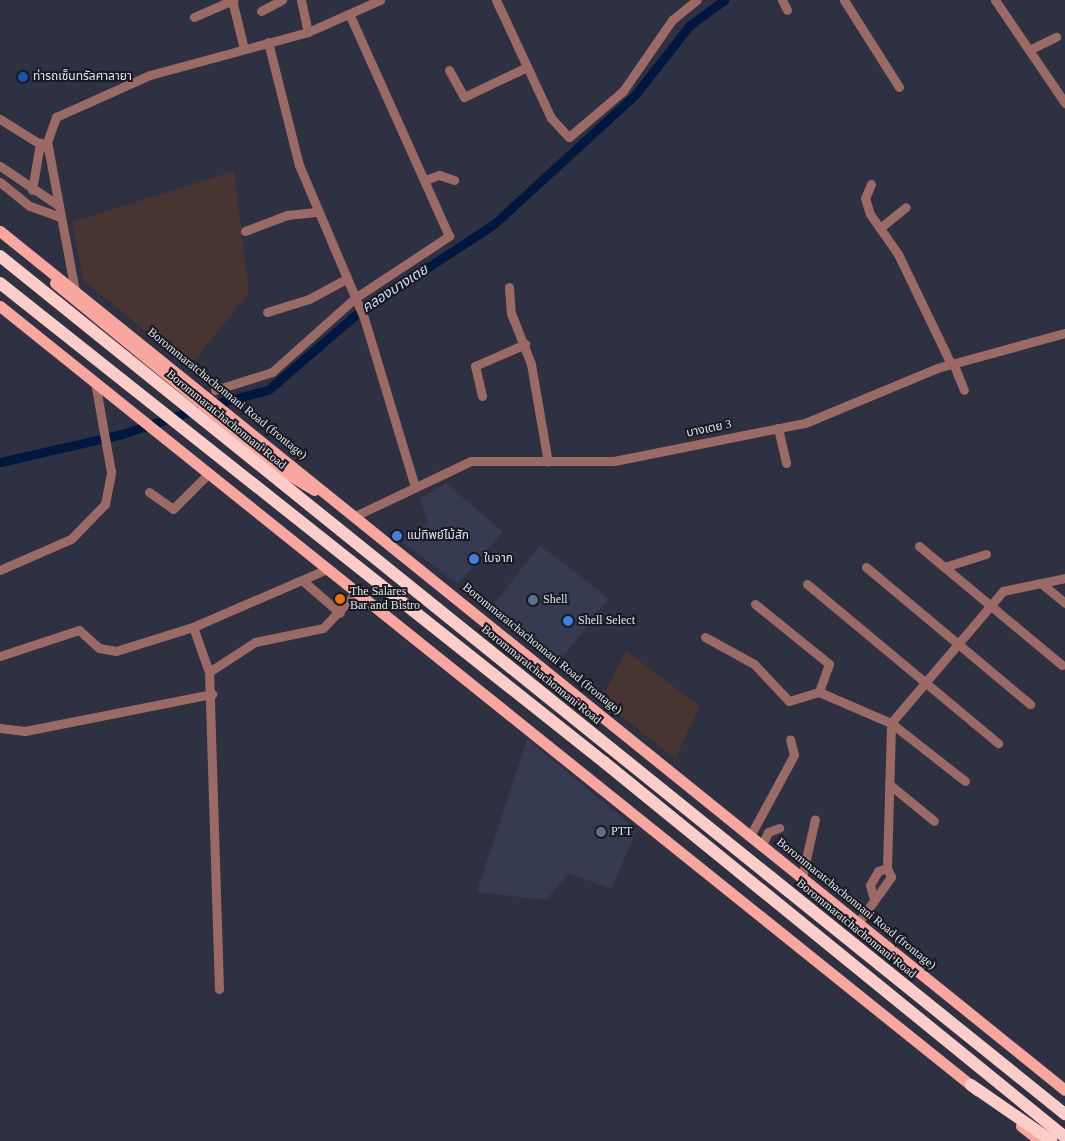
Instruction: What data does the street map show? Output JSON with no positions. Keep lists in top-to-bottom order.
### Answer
{
  "streets": {
    "highway": ["Borommaratchachonnani Road"],
    "main road": ["Borommaratchachonnani Road (frontage)"],
    "street": ["บางเตย 3"]
  },
  "crossings": [
    ["Borommaratchachonnani Road (frontage)", "Borommaratchachonnani Road"],
    ["Borommaratchachonnani Road (frontage)", "บางเตย 3"]
  ],
  "water": ["คลองบางเตย"],
  "places": [
    "ท่ารถเซ็นทรัลศาลายา",
    "แม่ทิพย์ไม้สัก",
    "ใบจาก",
    "The Salares Bar and Bistro",
    "Shell",
    "Shell Select",
    "PTT"
  ]
}
